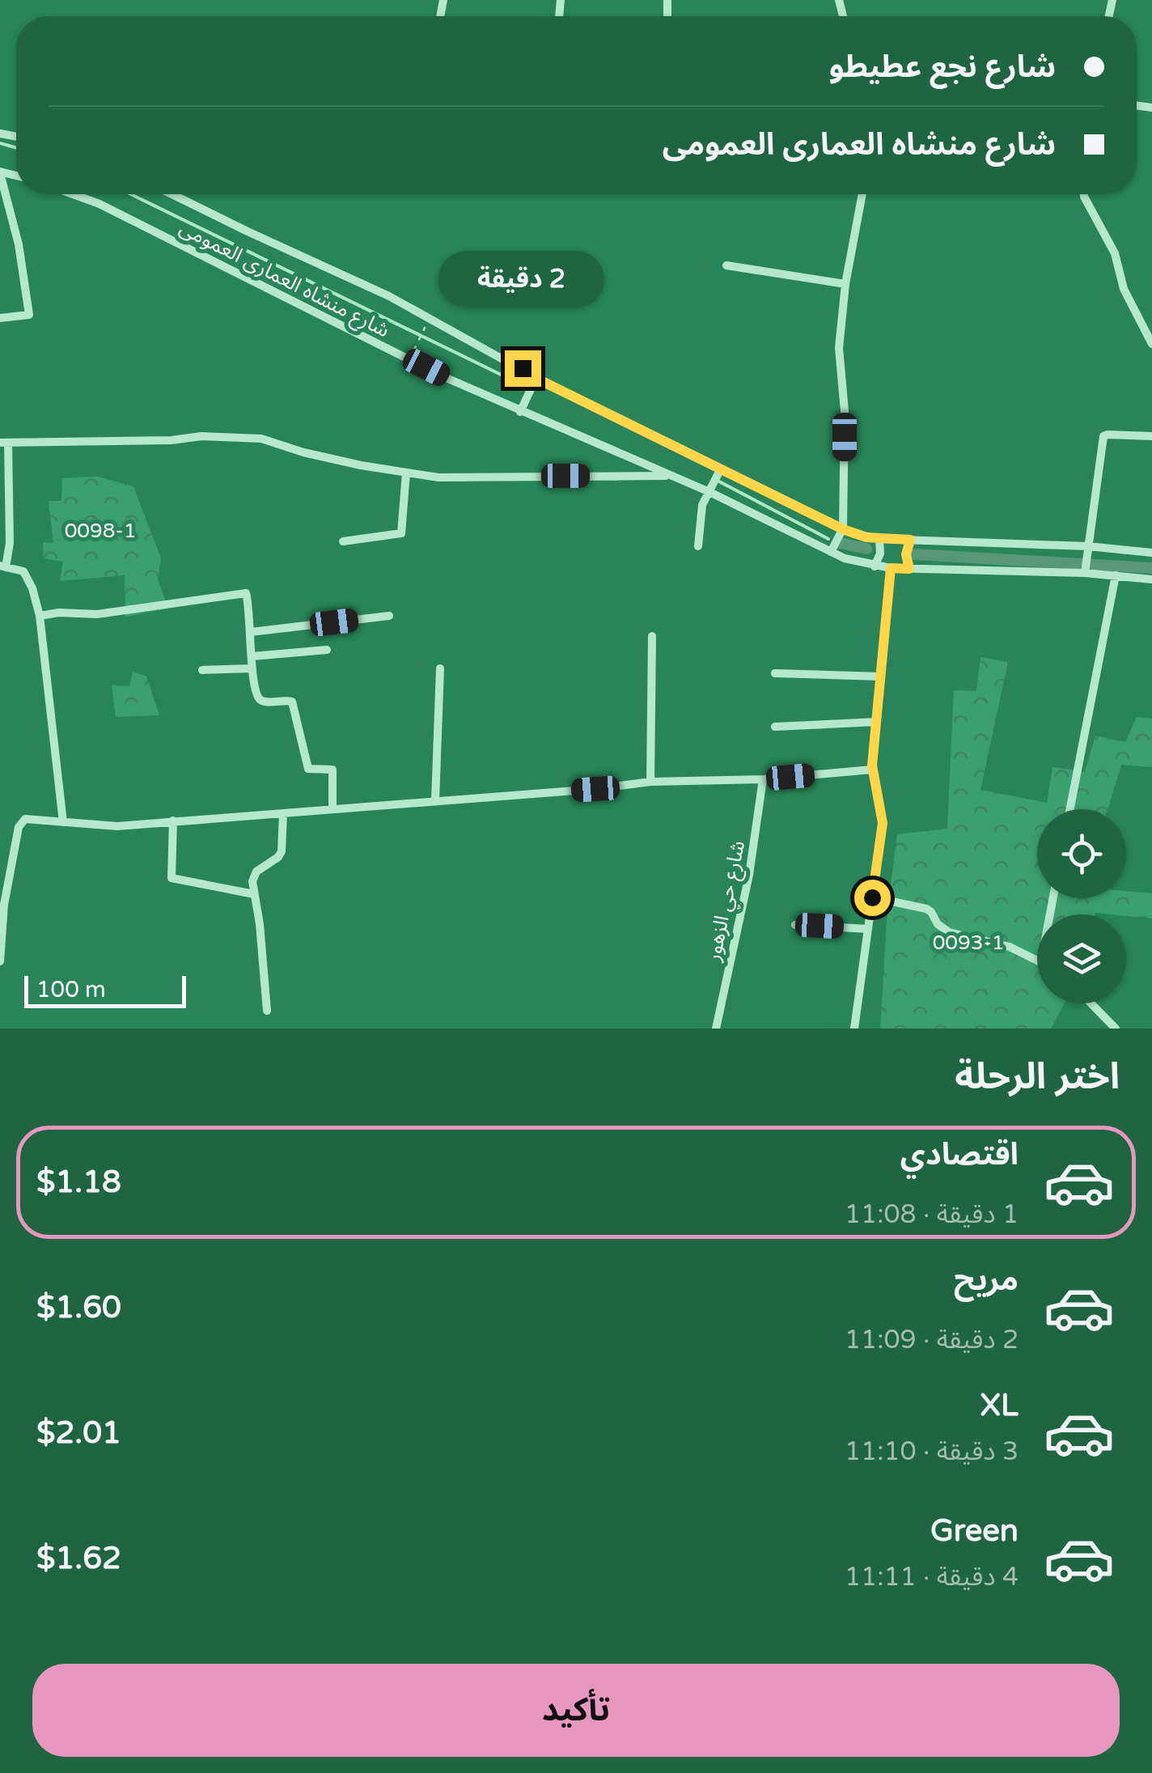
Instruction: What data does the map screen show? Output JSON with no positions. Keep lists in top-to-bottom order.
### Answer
{
  "streets": {
    "street": ["شارع منشاه العمارى العمومى", "شارع حي الزهور"]
  },
  "parks": ["0098-1", "0093-1"],
  "scale_bar": "100 m",
  "page": {
    "banner": ["شارع نجع عطيطو", "شارع منشاه العمارى العمومى"],
    "bubble": "2 دقيقة",
    "scale": "100 m",
    "heading": "اختر الرحلة",
    "list": [
      {
        "name": "اقتصادي",
        "note": "1 دقيقة · 11:08",
        "value": "$1.18"
      },
      {
        "name": "مريح",
        "note": "2 دقيقة · 11:09",
        "value": "$1.60"
      },
      {
        "name": "XL",
        "note": "3 دقيقة · 11:10",
        "value": "$2.01"
      },
      {
        "name": "Green",
        "note": "4 دقيقة · 11:11",
        "value": "$1.62"
      }
    ],
    "buttons": "تأكيد"
  }
}
